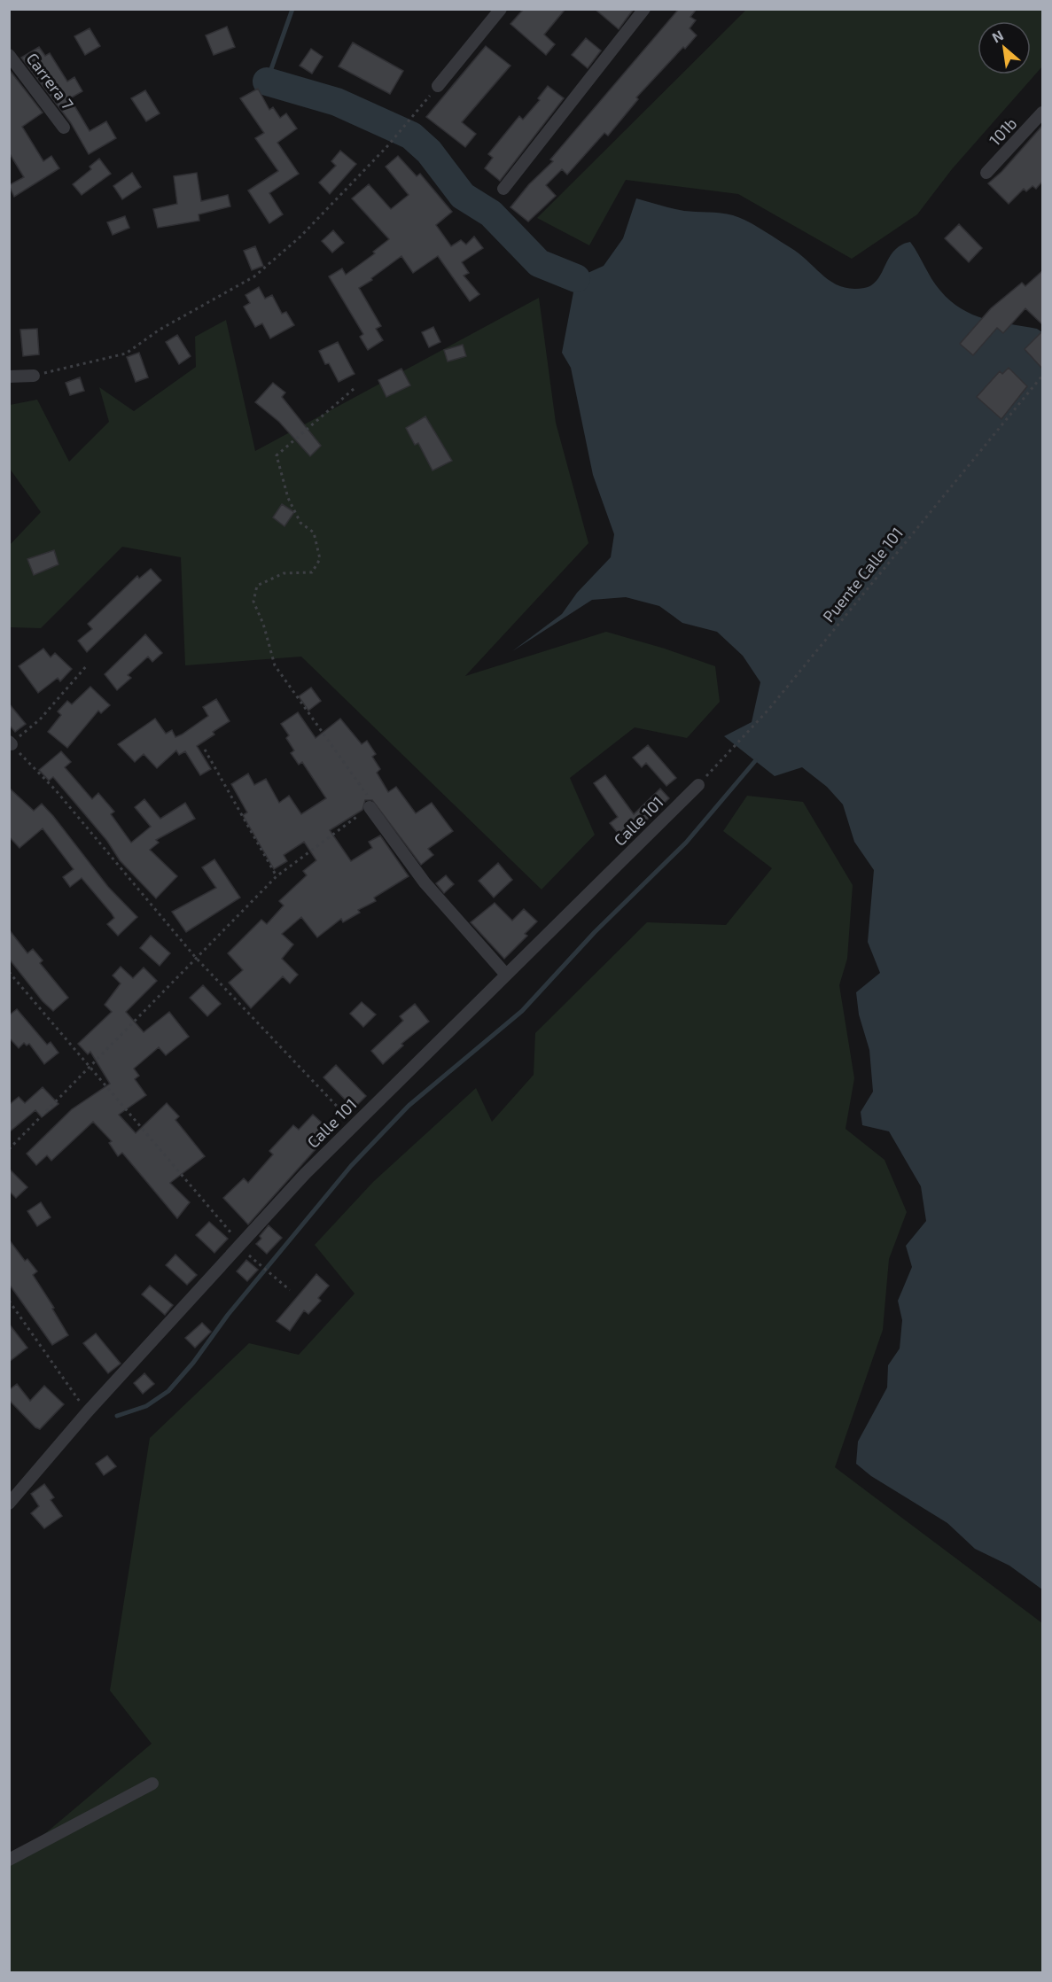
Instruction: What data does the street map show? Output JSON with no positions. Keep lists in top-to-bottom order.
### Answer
{
  "streets": {
    "street": ["Carrera 7", "101b", "Calle 101"],
    "path": ["Puente Calle 101"]
  },
  "crossings": [
    ["Puente Calle 101", "Calle 101"]
  ],
  "north": "top left"
}
